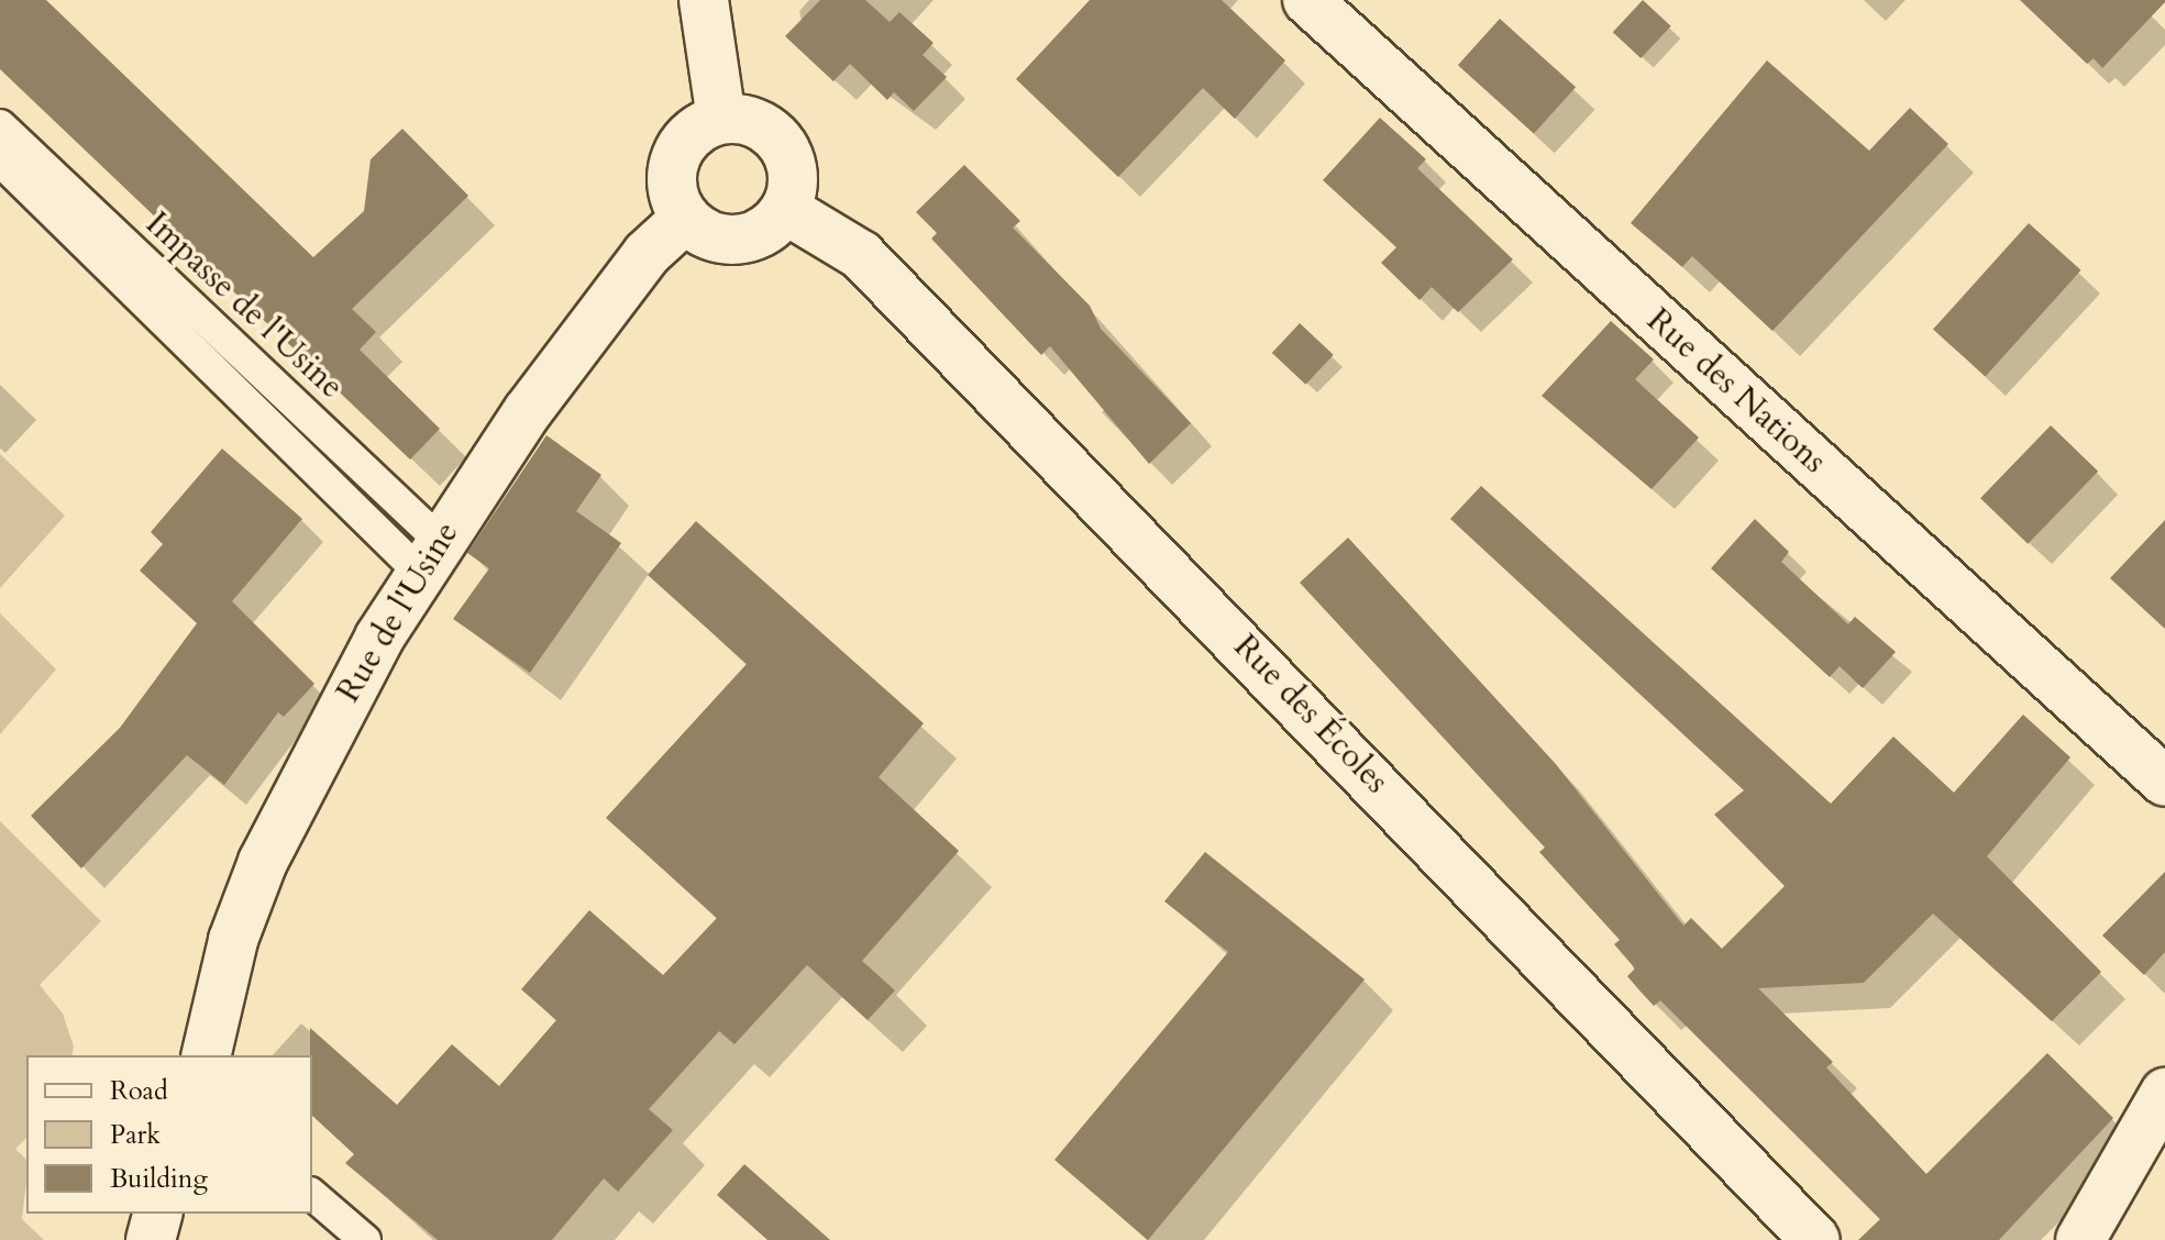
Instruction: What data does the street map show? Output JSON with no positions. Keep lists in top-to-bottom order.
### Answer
{
  "streets": {
    "street": ["Rue des Nations", "Rue de l'Usine", "Rue des Écoles"],
    "lane": ["Impasse de l'Usine"]
  },
  "crossings": [
    ["Impasse de l'Usine", "Rue de l'Usine"],
    ["Rue de l'Usine", "Rue des Écoles"]
  ],
  "legend": ["Road", "Park", "Building"]
}
